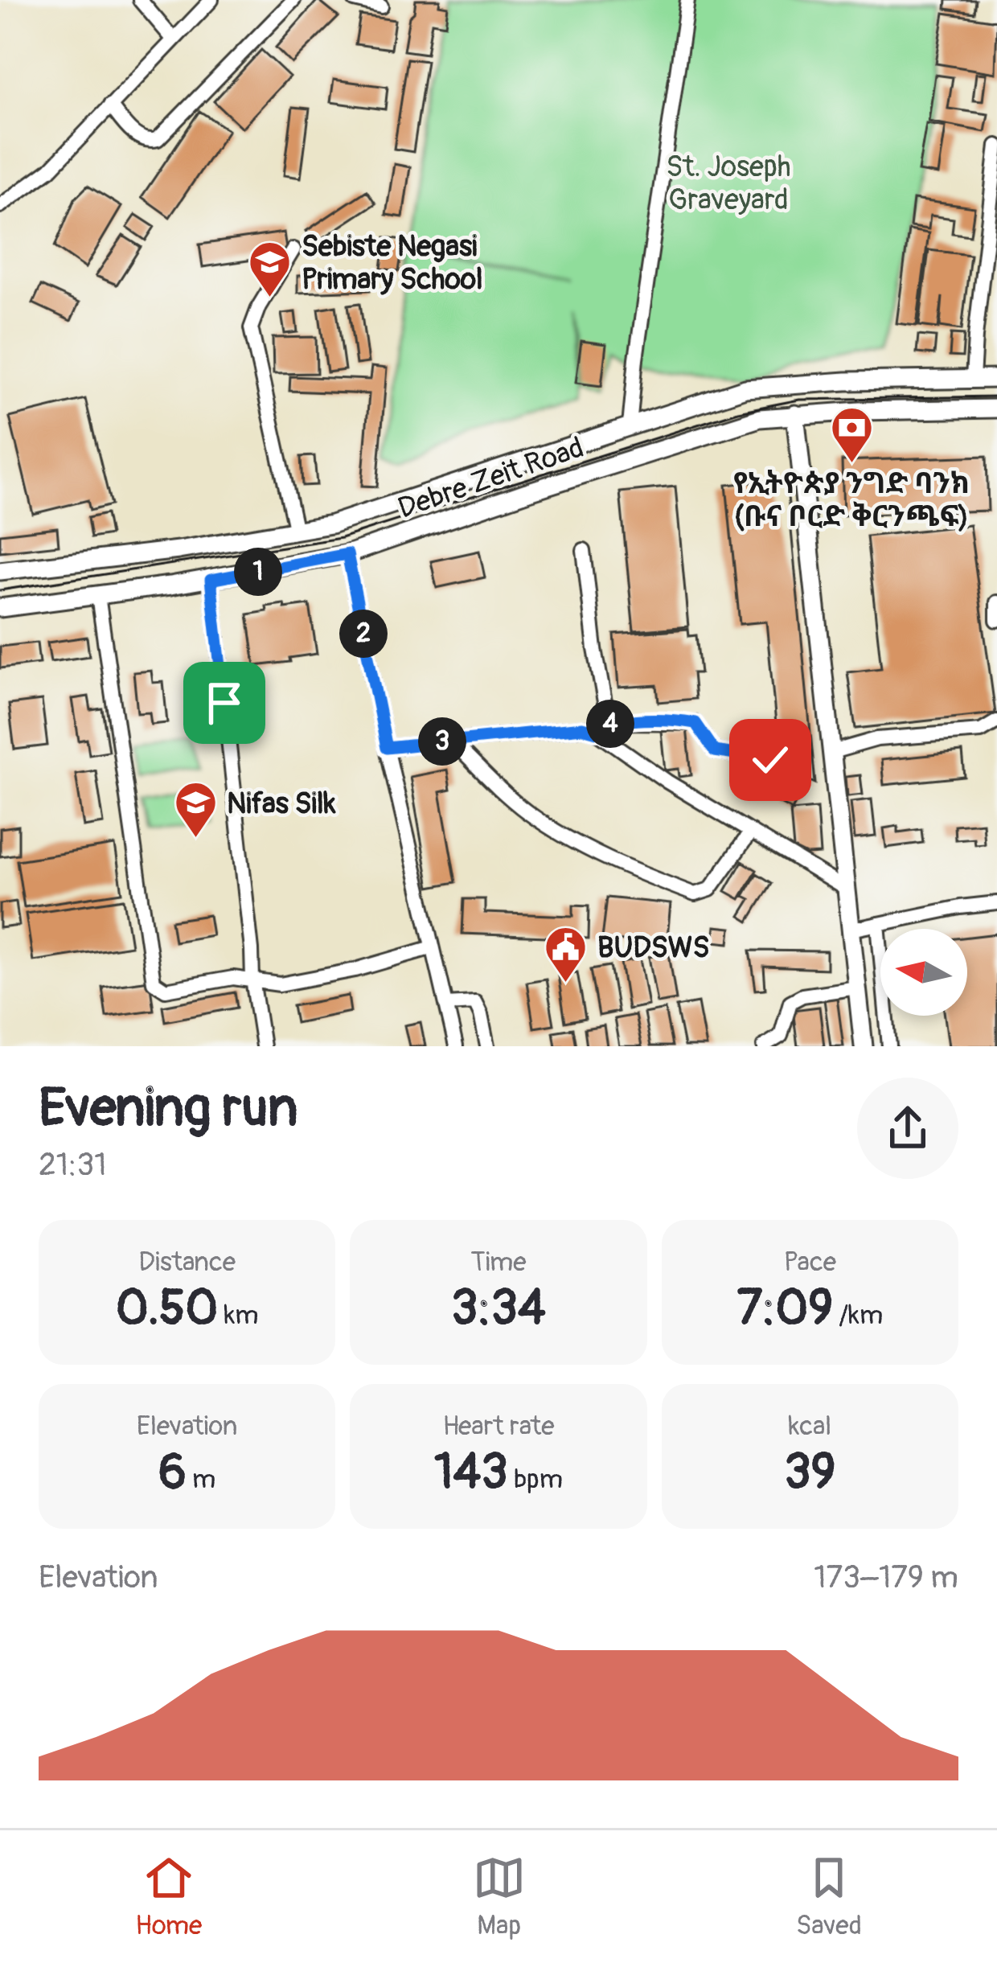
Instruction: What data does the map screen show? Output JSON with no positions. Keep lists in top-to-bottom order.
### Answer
{
  "streets": {
    "main road": ["Debre Zeit Road"]
  },
  "parks": ["St. Joseph Graveyard"],
  "places": {
    "school or university": ["Sebiste Negasi Primary School", "Nifas Silk"],
    "bank": ["የኢትዮጵያ ንግድ ባንክ (ቡና ቦርድ ቅርንጫፍ)"],
    "public building": ["BUDSWS"]
  },
  "north": "left",
  "page": {
    "pins": [
      "1",
      "2",
      "4",
      "3"
    ],
    "heading": ["Evening run", "21:31"],
    "stats": [
      ["Distance", "0.50 km"],
      ["Time", "3:34"],
      ["Pace", "7:09 /km"],
      ["Elevation", "6 m"],
      ["Heart rate", "143 bpm"],
      ["kcal", "39"]
    ],
    "chart": ["Elevation", "173–179 m"],
    "tabs": ["Home", "Map", "Saved"]
  }
}
